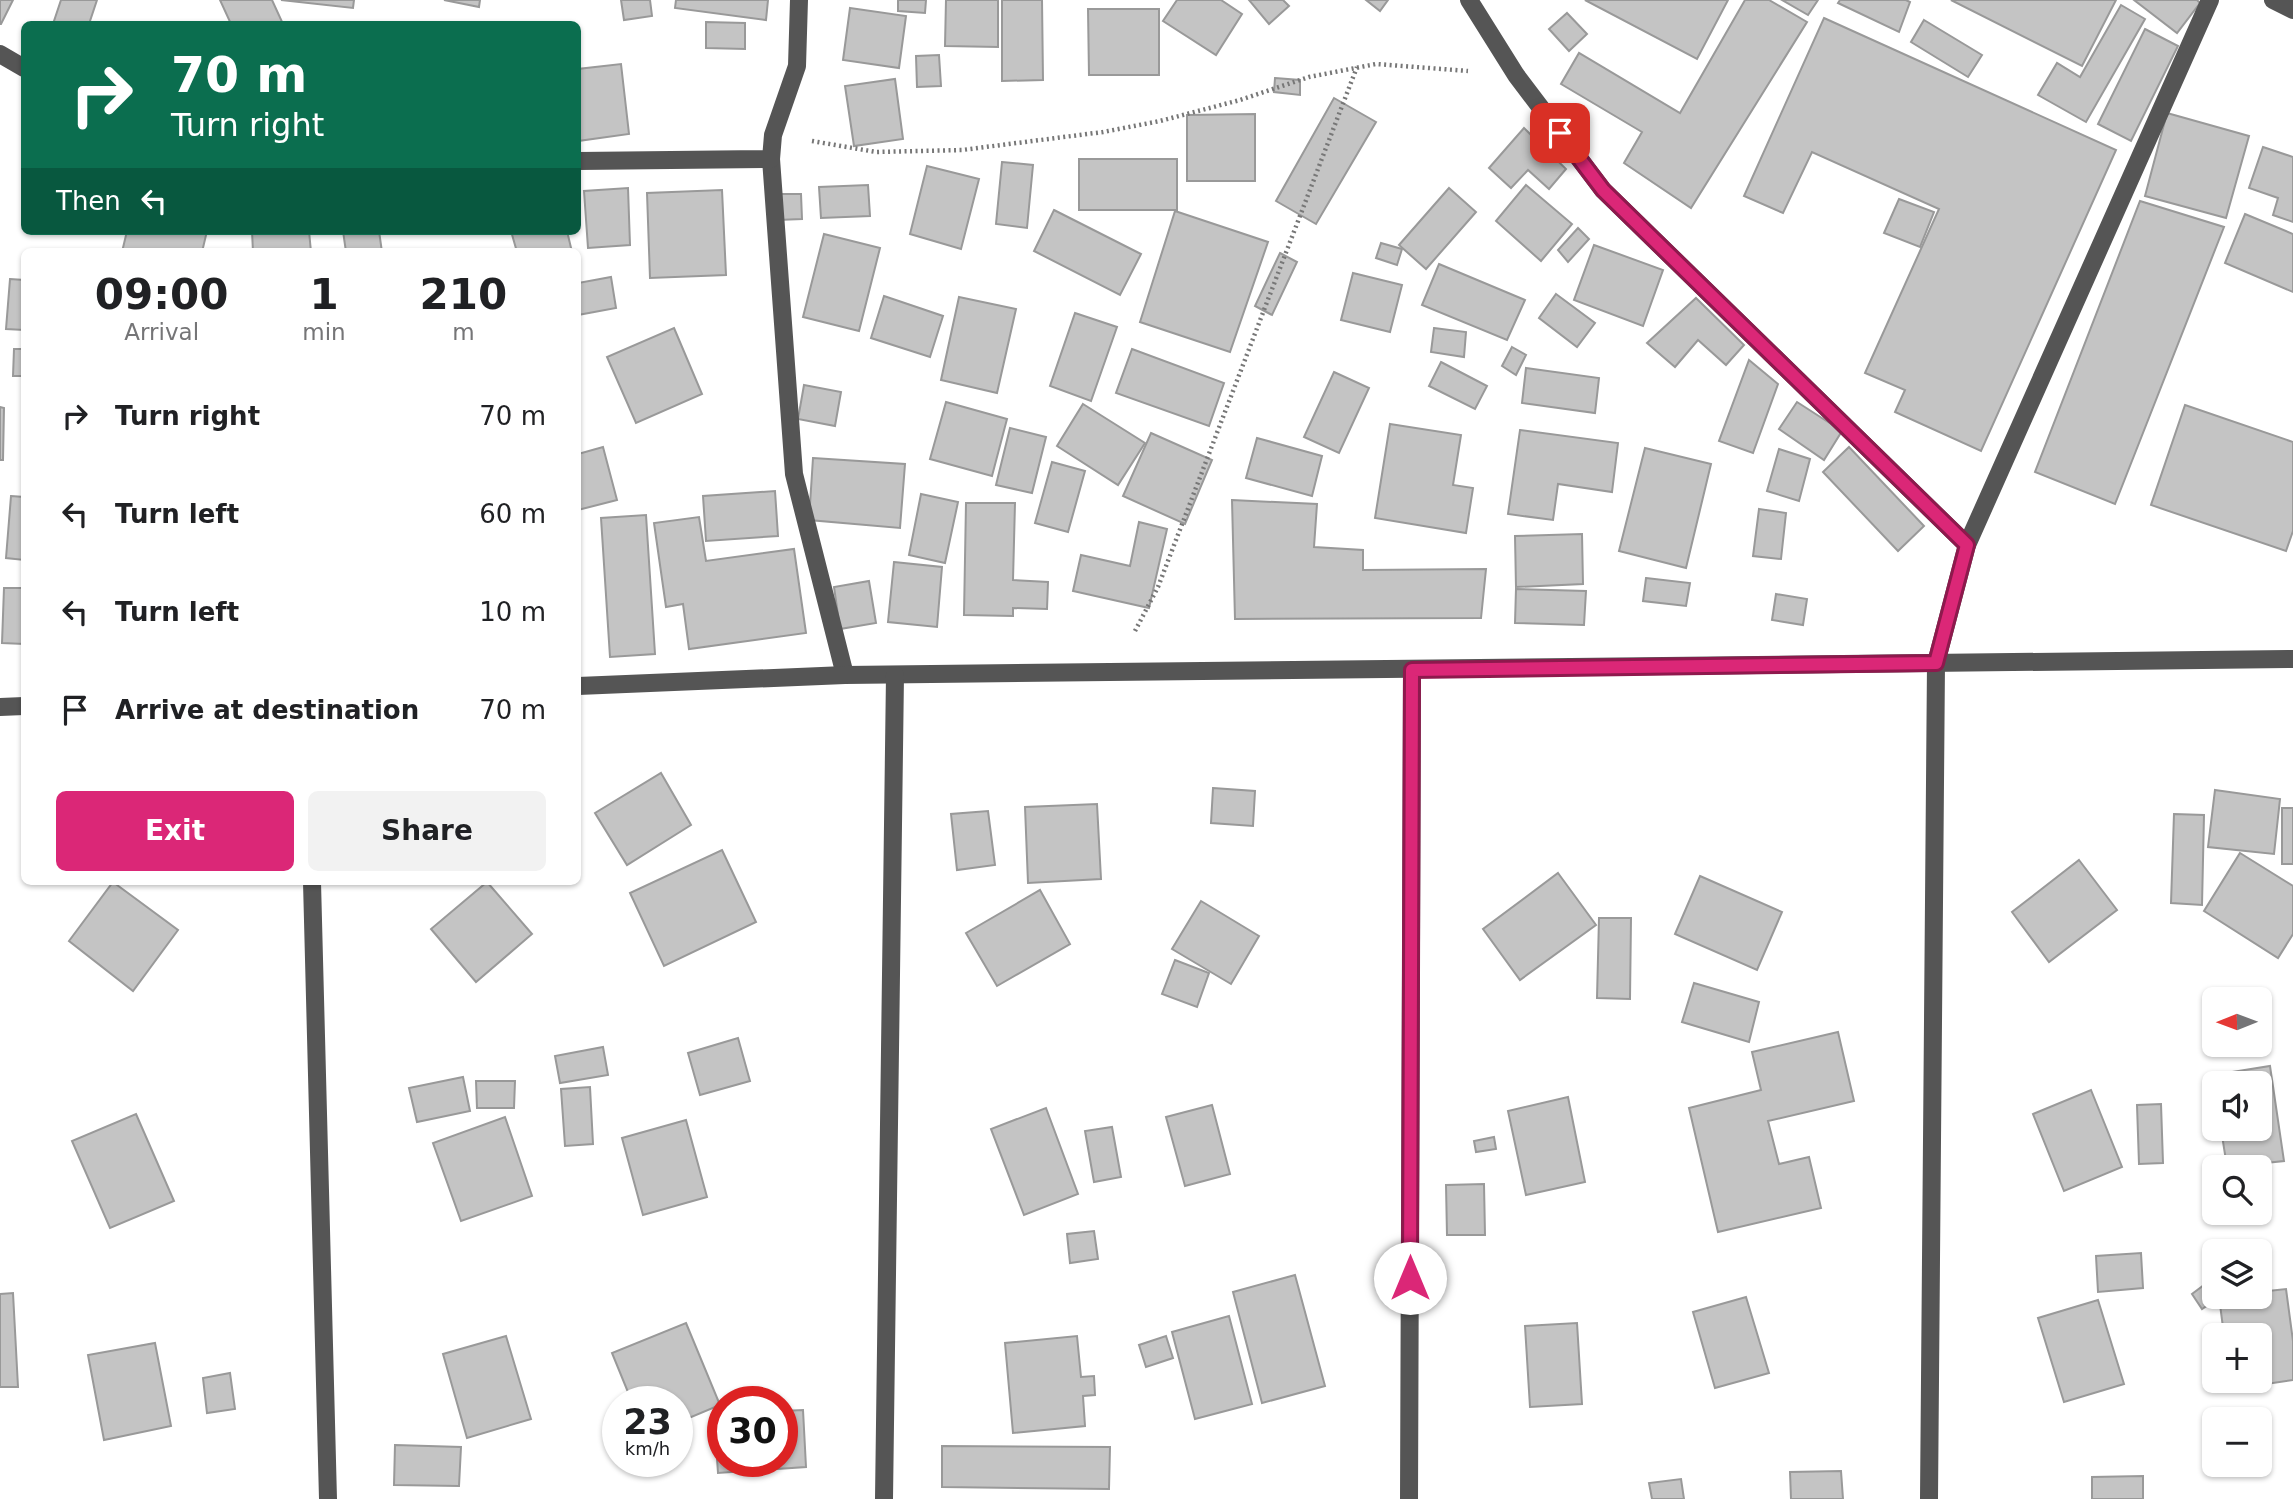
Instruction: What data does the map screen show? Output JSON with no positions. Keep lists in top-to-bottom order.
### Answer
{
  "north": "left",
  "page": {
    "turn": ["70 m", "Turn right"],
    "then": "Then",
    "eta": [
      "09:00",
      "Arrival",
      "1",
      "min",
      "210",
      "m"
    ],
    "list": [
      {
        "name": "Turn right",
        "value": "70 m"
      },
      {
        "name": "Turn left",
        "value": "60 m"
      },
      {
        "name": "Turn left",
        "value": "10 m"
      },
      {
        "name": "Arrive at destination",
        "value": "70 m"
      }
    ],
    "buttons": ["Exit", "Share"],
    "map_buttons": ["+", "−"],
    "speed": "23 km/h",
    "limit": "30"
  }
}
